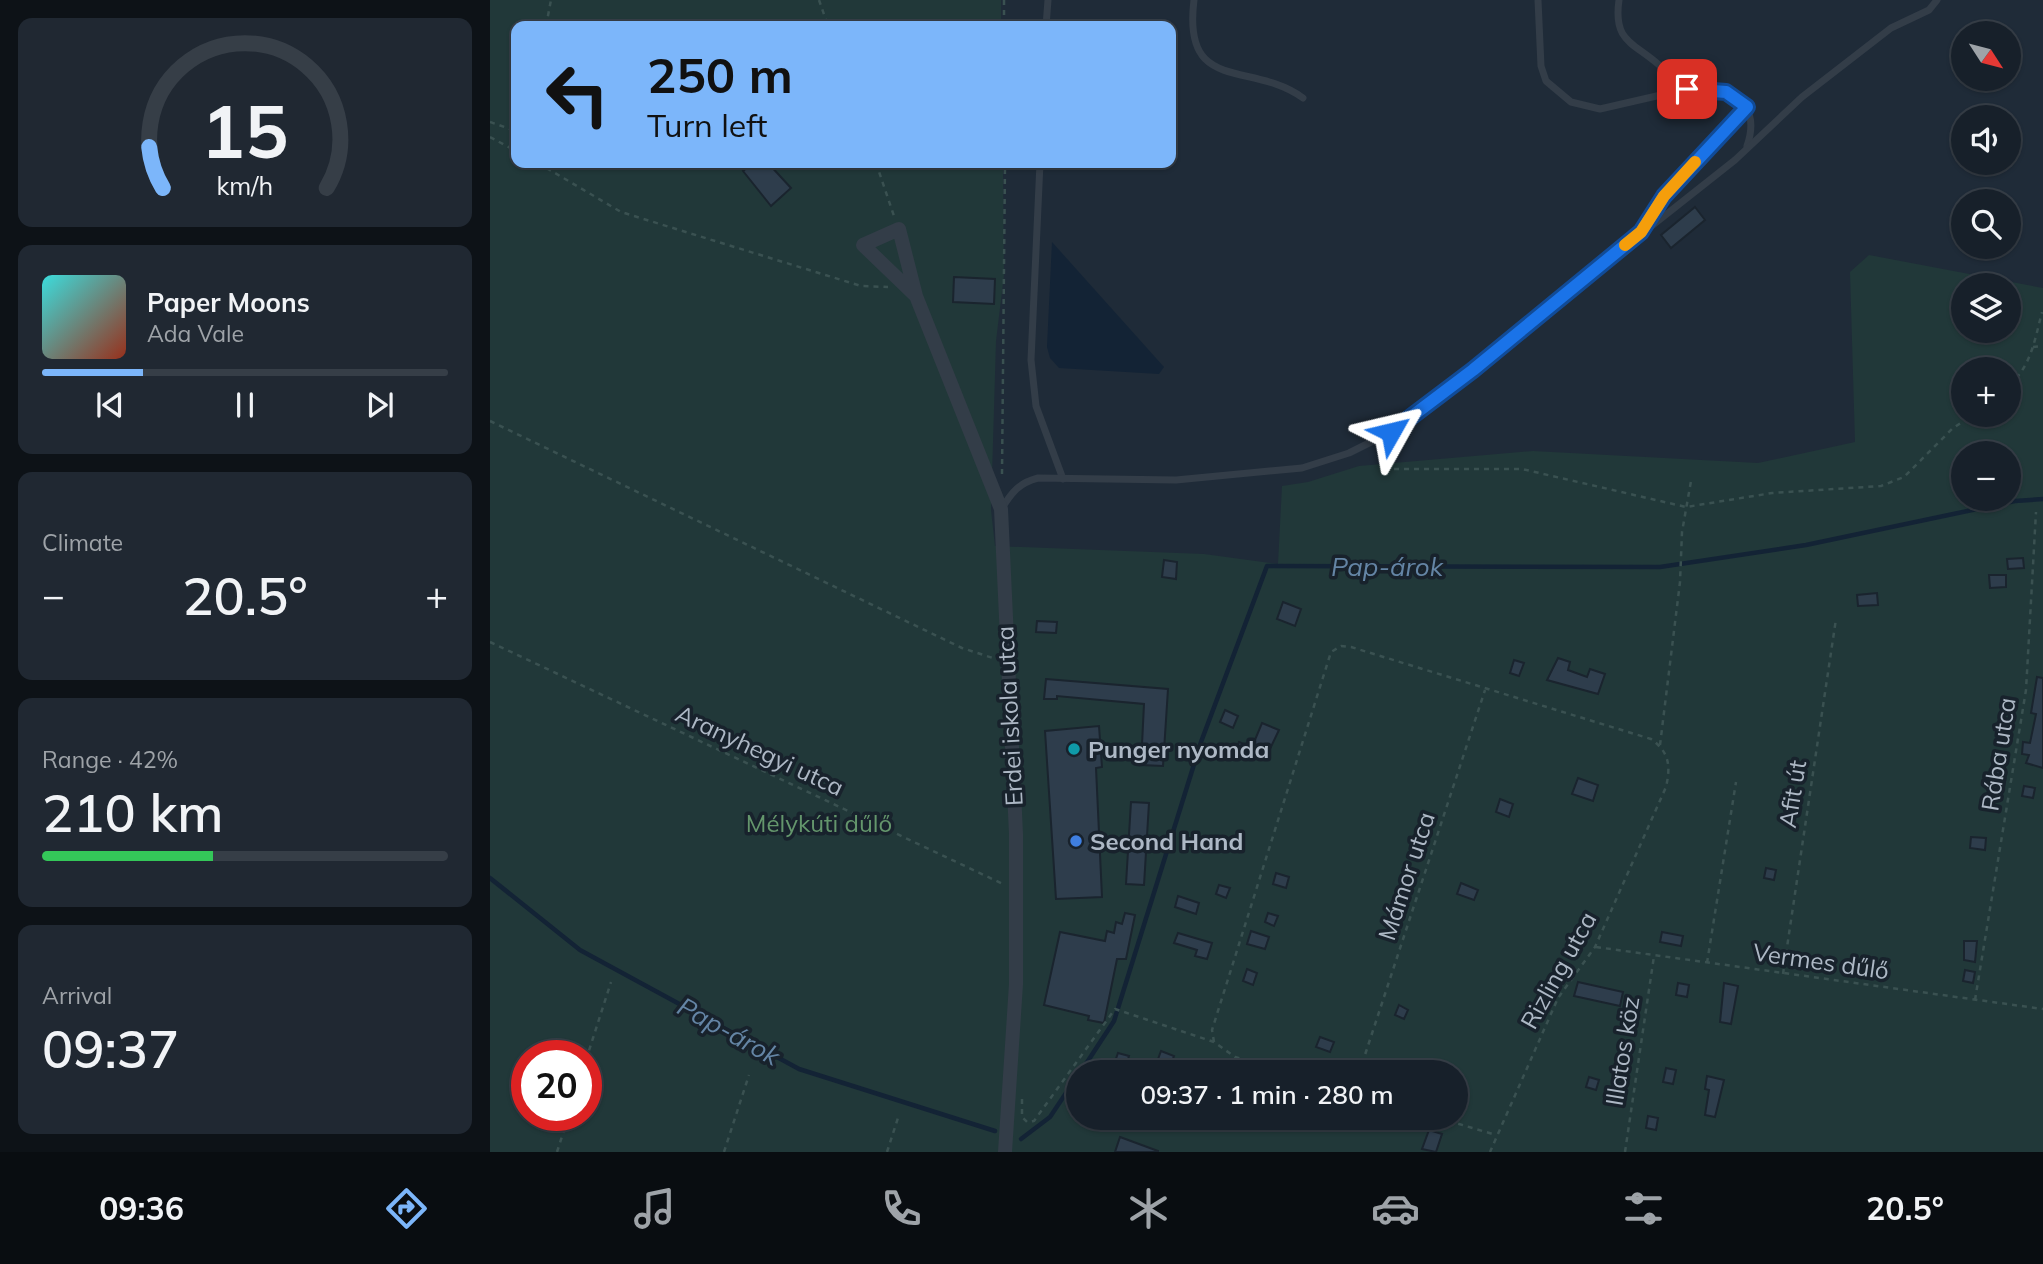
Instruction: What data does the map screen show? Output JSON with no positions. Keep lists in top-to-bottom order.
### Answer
{
  "streets": {
    "street": ["Erdei iskola utca"],
    "path": [
      "Aranyhegyi utca",
      "Rába utca",
      "Afit út",
      "Mámor utca",
      "Vermes dűlő",
      "Rizling utca",
      "Illatos köz"
    ]
  },
  "crossings": [
    ["Erdei iskola utca", "Aranyhegyi utca"],
    ["Rába utca", "Vermes dűlő"],
    ["Afit út", "Vermes dűlő"],
    ["Vermes dűlő", "Rizling utca"],
    ["Vermes dűlő", "Illatos köz"]
  ],
  "water": ["Pap-árok"],
  "parks": ["Mélykúti dűlő"],
  "places": ["Punger nyomda", "Second Hand"],
  "north": "bottom right",
  "page": {
    "map_buttons": ["+", "−"],
    "turn": ["250 m", "Turn left"],
    "song": ["Paper Moons", "Ada Vale"],
    "tile": [
      "Climate",
      ["Range · 42%", "210 km"],
      ["Arrival", "09:37"]
    ],
    "heat": ["−", "20.5°", "+"],
    "limit": "20",
    "trip": "09:37 · 1 min · 280 m",
    "tabs": ["09:36", "20.5°"],
    "gauge": ["15", "km/h"]
  }
}
